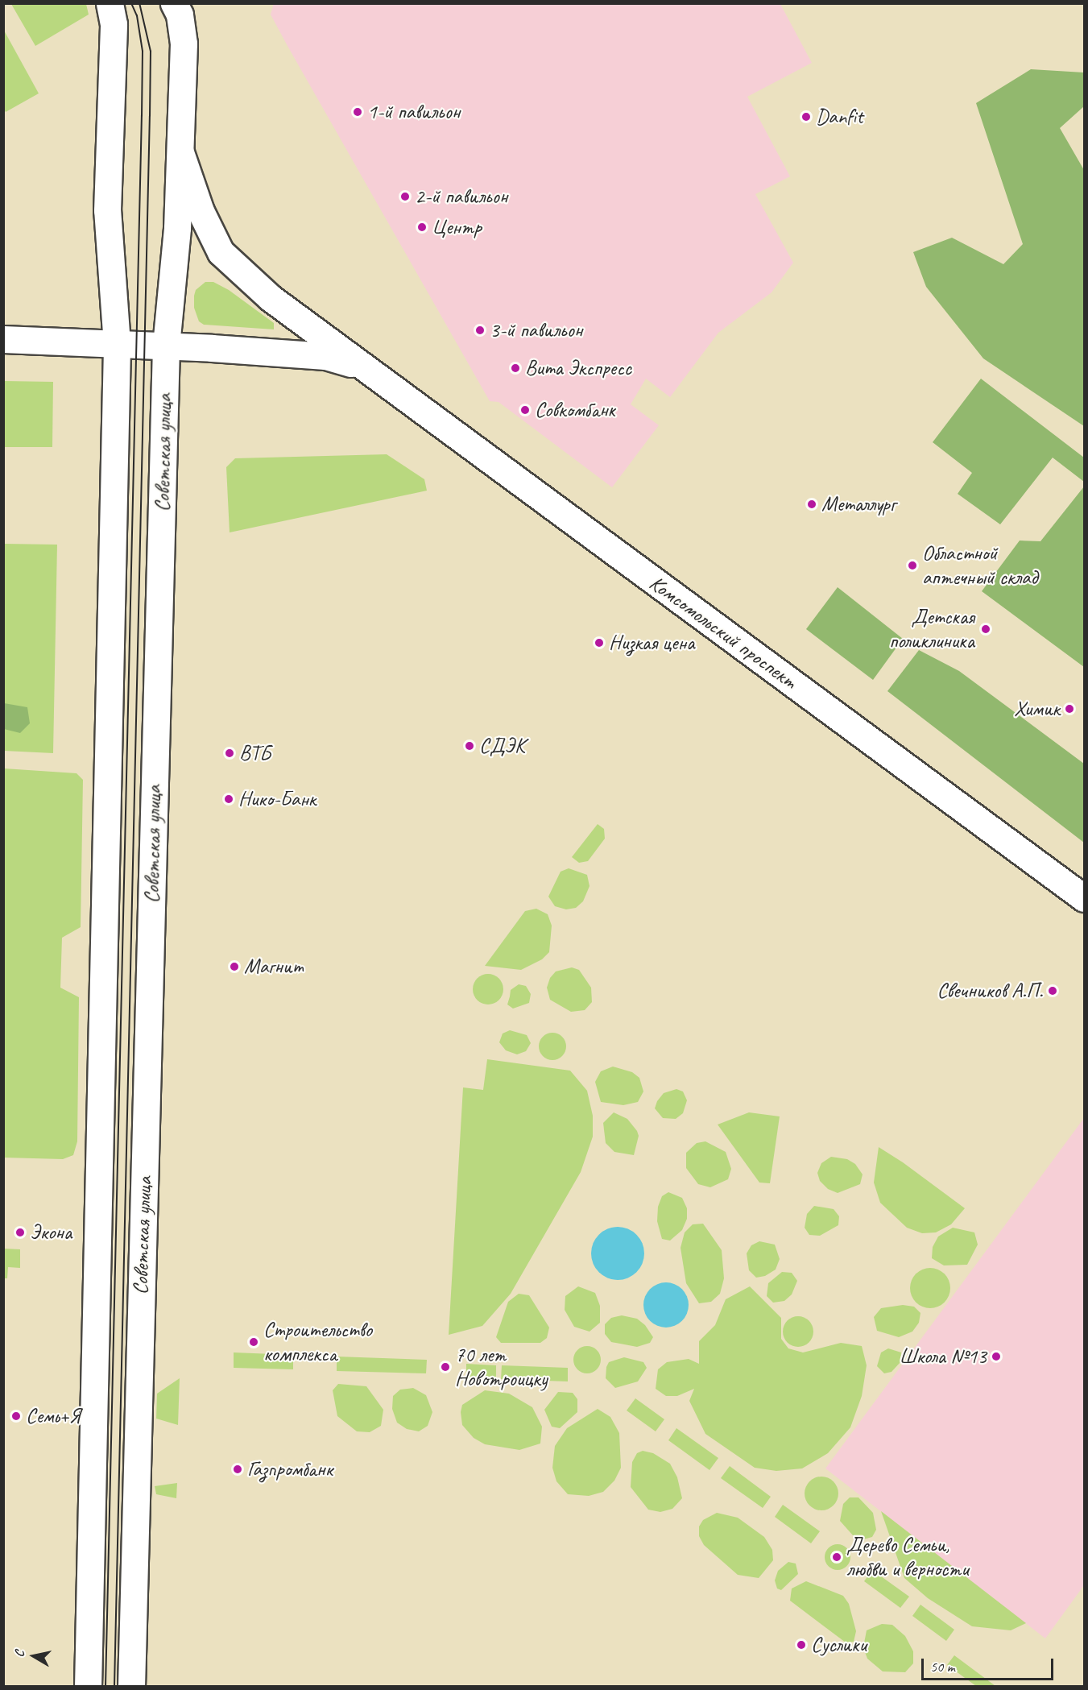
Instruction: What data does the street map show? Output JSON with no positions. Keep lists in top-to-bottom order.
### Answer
{
  "streets": {
    "main road": ["Советская улица", "Комсомольский проспект"]
  },
  "crossings": [
    ["Советская улица", "Комсомольский проспект"]
  ],
  "places": [
    "1-й павильон",
    "Danfit",
    "2-й павильон",
    "Центр",
    "3-й павильон",
    "Вита Экспресс",
    "Совкомбанк",
    "Металлург",
    "Областной аптечный склад",
    "Детская поликлиника",
    "Низкая цена",
    "Химик",
    "СДЭК",
    "ВТБ",
    "Нико-Банк",
    "Магнит",
    "Свечников А.П.",
    "Экона",
    "Строительство комплекса",
    "Школа №13",
    "70 лет Новотроицку",
    "Семь+Я",
    "Газпромбанк",
    "Дерево Семьи, любви и верности",
    "Суслики"
  ],
  "scale_bar": "50 m",
  "north": "left"
}
